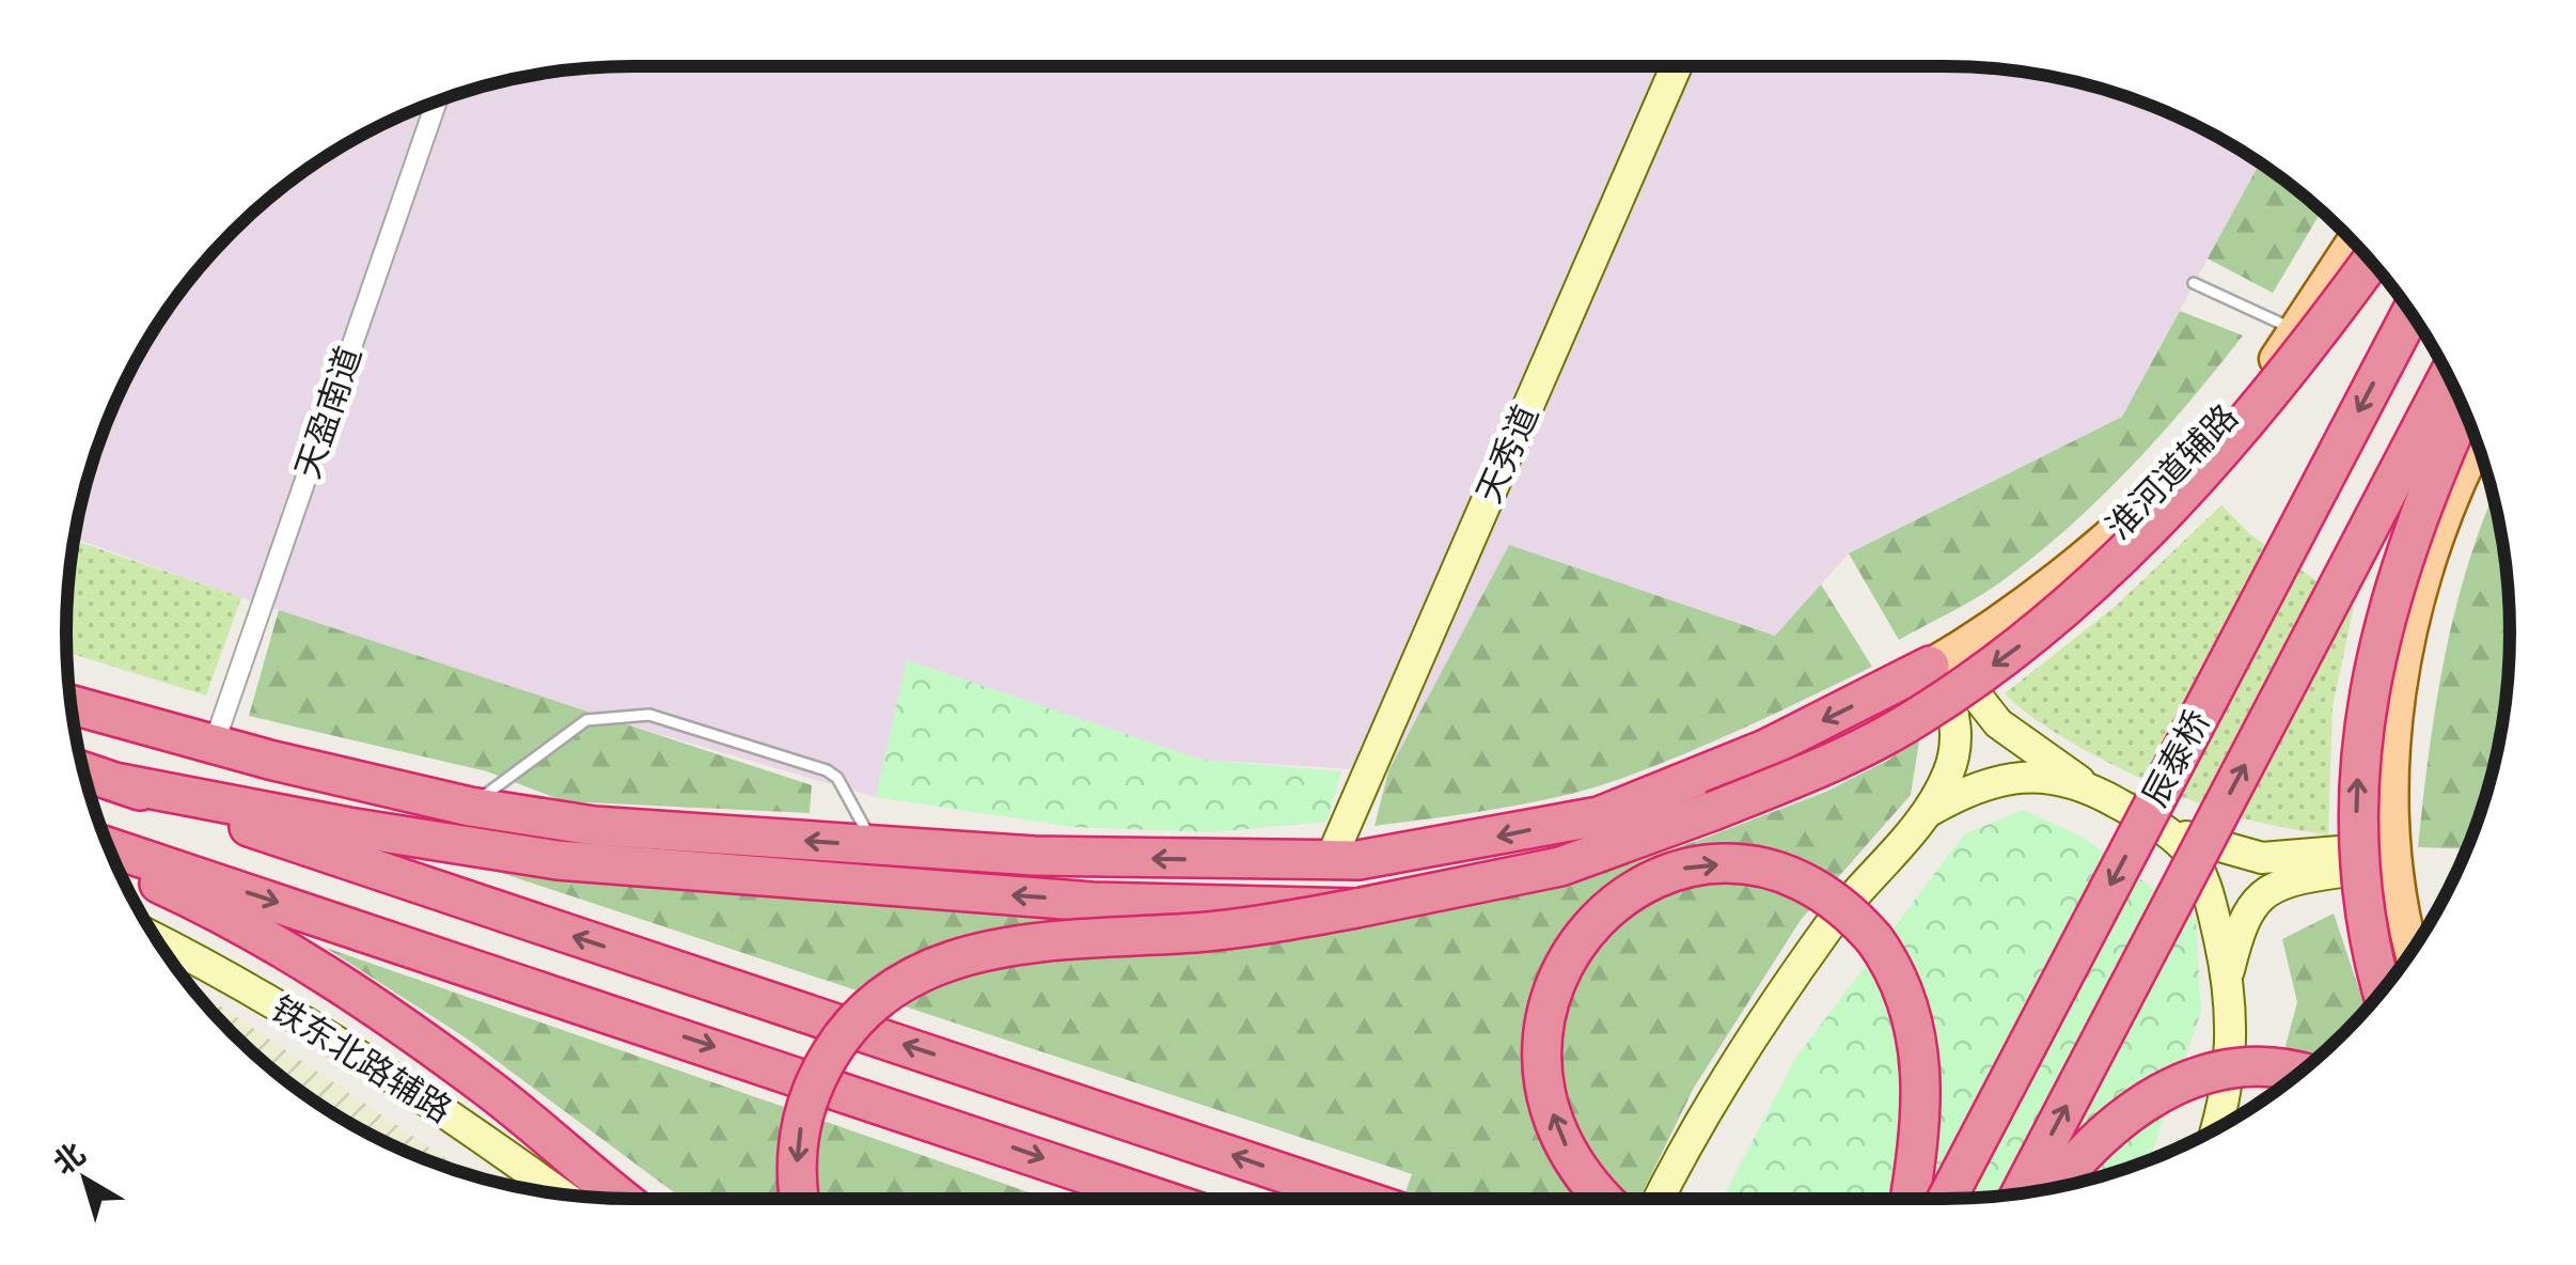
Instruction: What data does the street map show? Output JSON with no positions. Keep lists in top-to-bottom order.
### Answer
{
  "streets": {
    "highway": ["辰泰桥"],
    "main road": ["淮河道辅路"],
    "street": ["天盈南道", "天秀道", "铁东北路辅路"]
  },
  "north": "top left"
}
